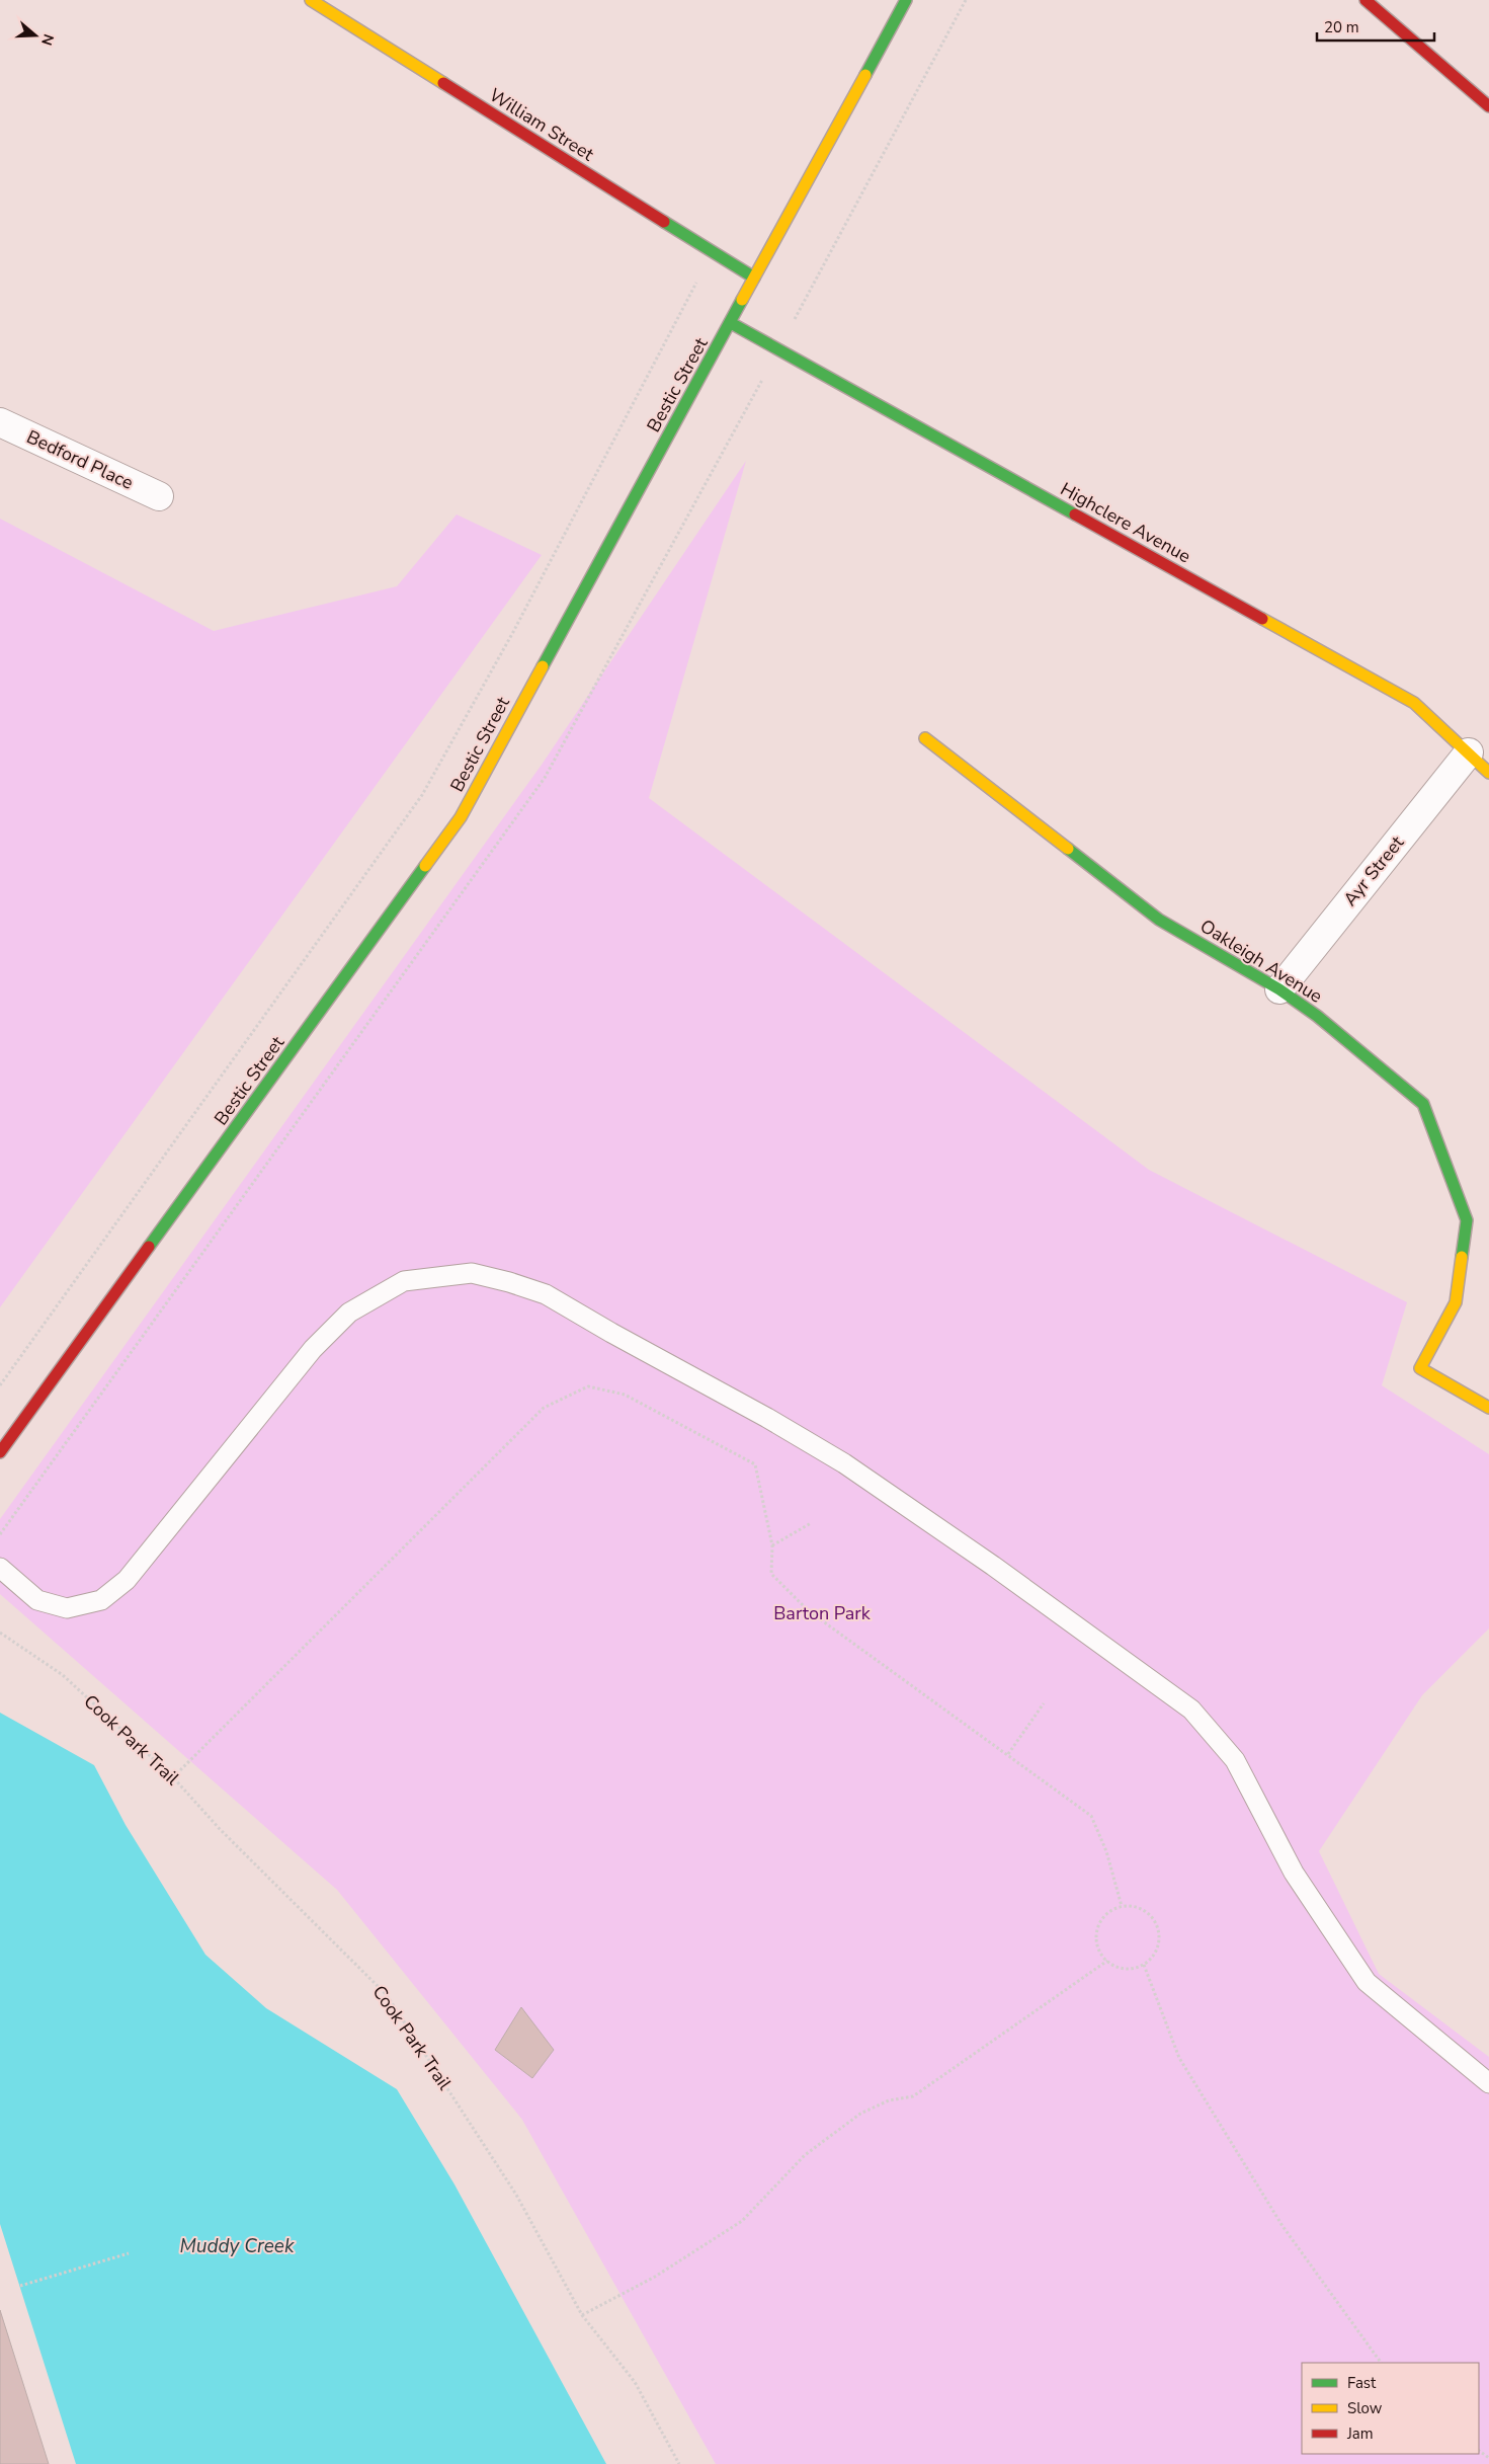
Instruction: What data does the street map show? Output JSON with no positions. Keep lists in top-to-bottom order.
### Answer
{
  "streets": {
    "street": [
      "William Street",
      "Bestic Street",
      "Bedford Place",
      "Highclere Avenue",
      "Ayr Street",
      "Oakleigh Avenue"
    ],
    "path": ["Cook Park Trail"]
  },
  "crossings": [
    ["William Street", "Bestic Street"],
    ["Bestic Street", "Highclere Avenue"],
    ["Highclere Avenue", "Ayr Street"],
    ["Ayr Street", "Oakleigh Avenue"]
  ],
  "water": ["Muddy Creek"],
  "parks": ["Barton Park"],
  "legend": ["Fast", "Slow", "Jam"],
  "scale_bar": "20 m",
  "north": "right"
}
